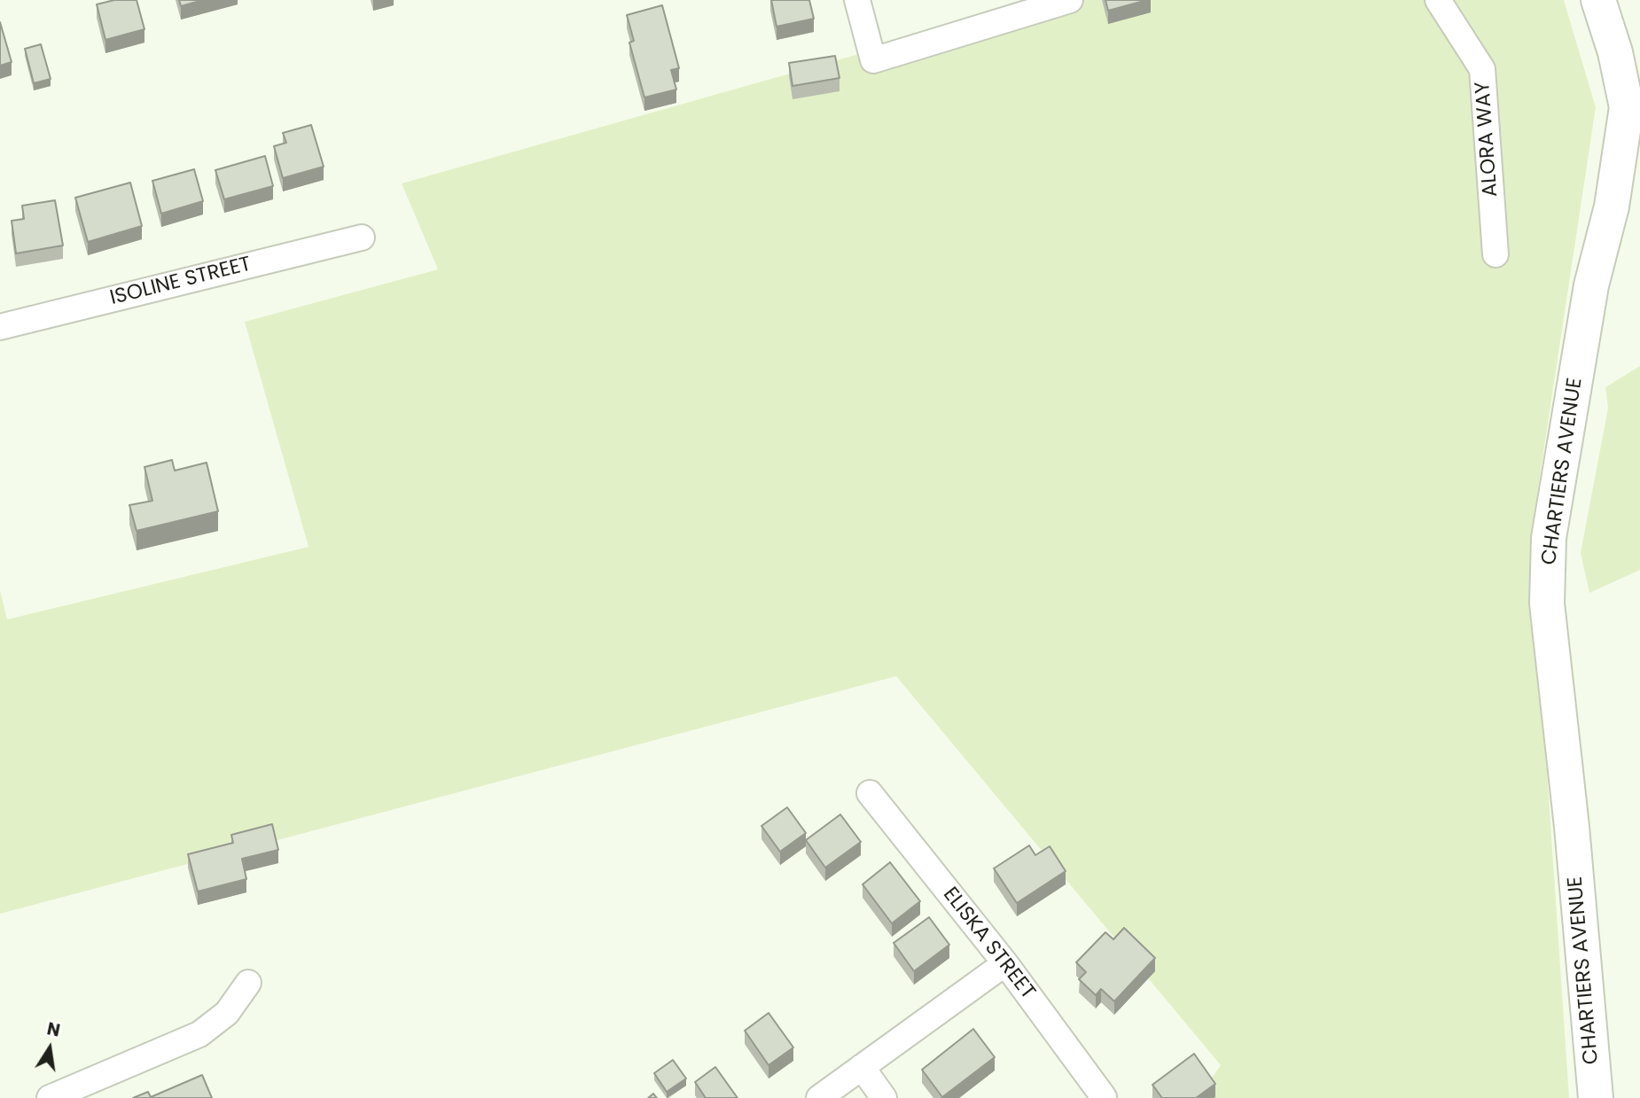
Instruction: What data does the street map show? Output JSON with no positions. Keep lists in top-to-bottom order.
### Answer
{
  "streets": {
    "street": [
      "ALORA WAY",
      "ISOLINE STREET",
      "CHARTIERS AVENUE",
      "ELISKA STREET"
    ]
  },
  "north": "top"
}
